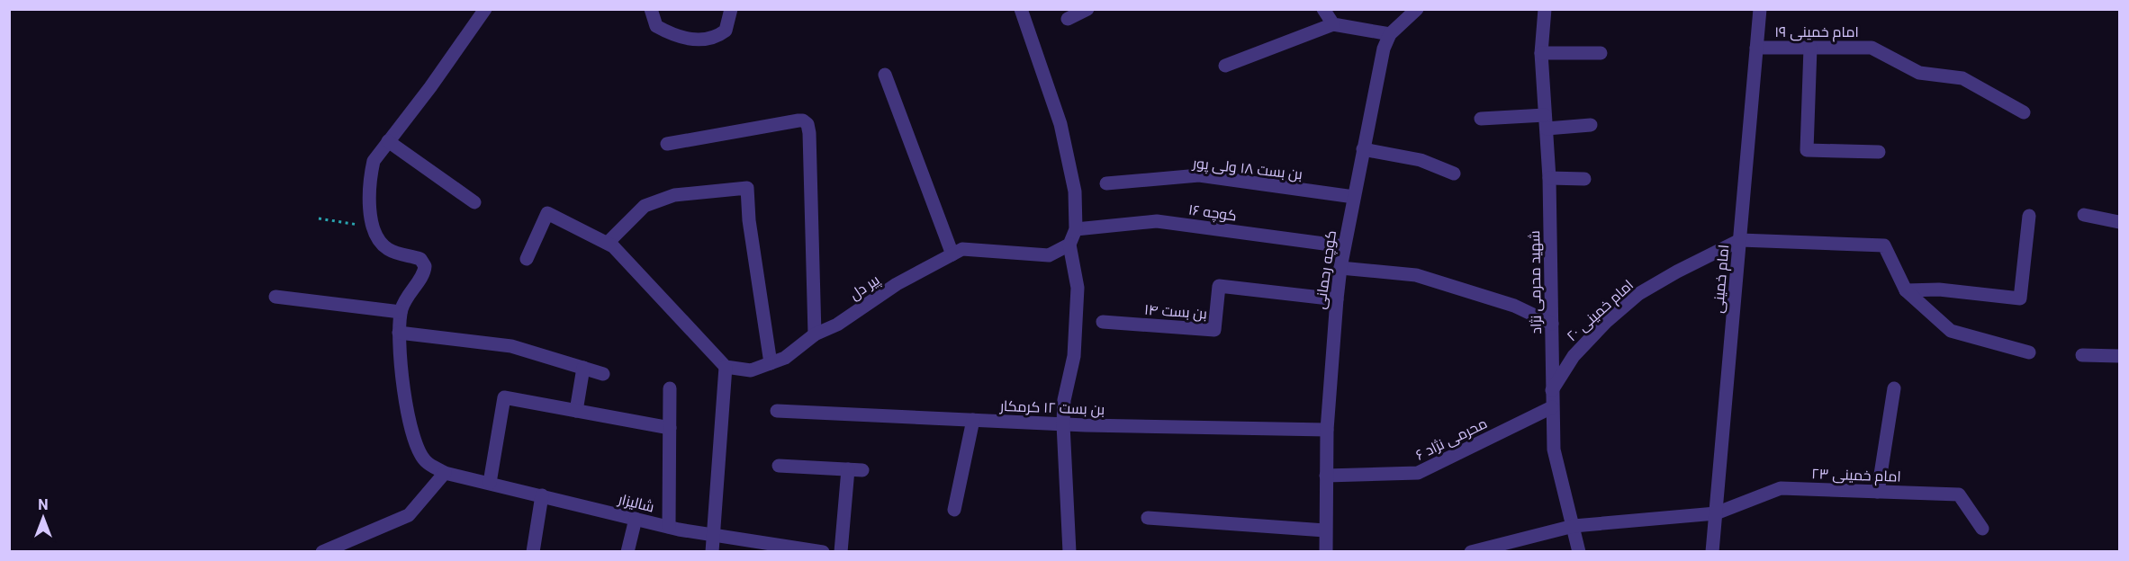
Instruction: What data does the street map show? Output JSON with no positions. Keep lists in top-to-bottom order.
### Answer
{
  "streets": {
    "street": [
      "امام خمینی ۱۹",
      "بن بست ۱۸ ولی پور",
      "کوچه ۱۶",
      "کوچه رحمانی",
      "امام خمینی",
      "شهید محرمی نژاد",
      "پیر دل",
      "امام خمینی ۲۰",
      "بن بست ۱۴",
      "بن بست ۱۲ کرمکار",
      "محرمی نژاد ۶",
      "امام خمینی ۲۳",
      "شالیزار"
    ]
  },
  "crossings": [
    ["امام خمینی ۱۹", "امام خمینی"],
    ["بن بست ۱۸ ولی پور", "کوچه رحمانی"],
    ["کوچه ۱۶", "کوچه رحمانی"],
    ["کوچه رحمانی", "بن بست ۱۴"],
    ["کوچه رحمانی", "بن بست ۱۲ کرمکار"],
    ["کوچه رحمانی", "محرمی نژاد ۶"],
    ["امام خمینی", "امام خمینی ۲۰"],
    ["امام خمینی", "امام خمینی ۲۳"],
    ["شهید محرمی نژاد", "امام خمینی ۲۰"],
    ["شهید محرمی نژاد", "محرمی نژاد ۶"],
    ["شهید محرمی نژاد", "امام خمینی ۲۳"]
  ],
  "north": "top"
}
